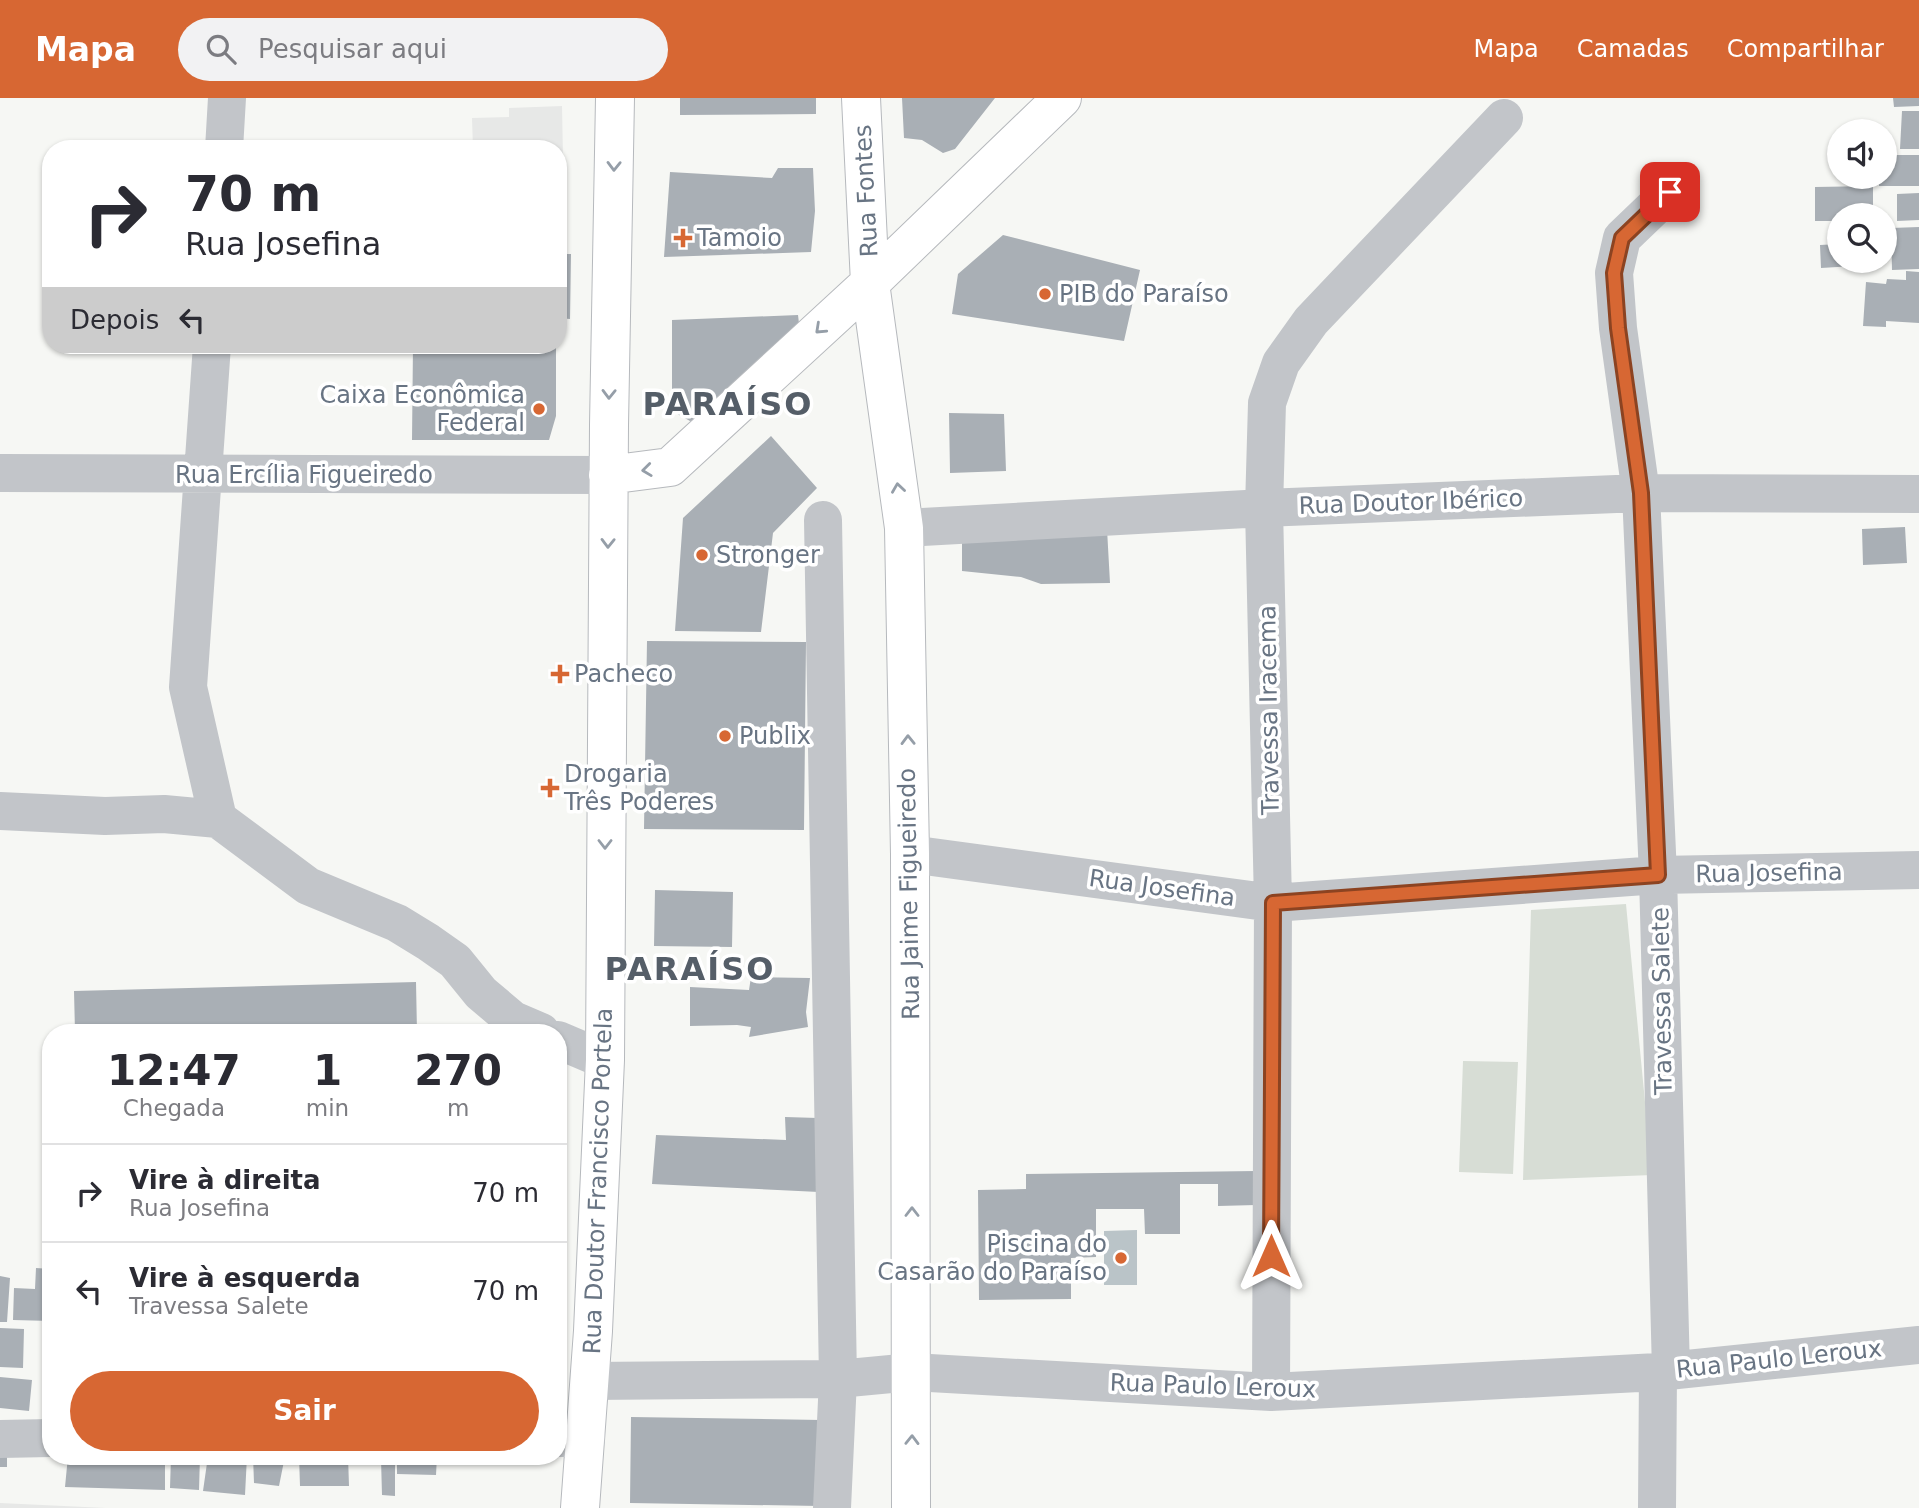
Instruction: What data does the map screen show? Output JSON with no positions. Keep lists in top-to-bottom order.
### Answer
{
  "streets": {
    "main road": ["Rua Fontes", "Rua Jaime Figueiredo", "Rua Doutor Francisco Portela"],
    "street": [
      "Rua Ercília Figueiredo",
      "Rua Doutor Ibérico",
      "Travessa Iracema",
      "Rua Josefina",
      "Travessa Salete",
      "Rua Paulo Leroux"
    ]
  },
  "crossings": [
    ["Rua Fontes", "Rua Jaime Figueiredo"],
    ["Rua Ercília Figueiredo", "Rua Doutor Francisco Portela"],
    ["Rua Doutor Ibérico", "Travessa Iracema"],
    ["Rua Doutor Ibérico", "Rua Jaime Figueiredo"],
    ["Rua Doutor Ibérico", "Travessa Salete"],
    ["Travessa Iracema", "Rua Josefina"],
    ["Travessa Iracema", "Rua Paulo Leroux"],
    ["Rua Josefina", "Rua Jaime Figueiredo"],
    ["Rua Josefina", "Travessa Salete"],
    ["Rua Jaime Figueiredo", "Rua Paulo Leroux"],
    ["Travessa Salete", "Rua Paulo Leroux"],
    ["Rua Doutor Francisco Portela", "Rua Paulo Leroux"]
  ],
  "one_way": ["Rua Jaime Figueiredo", "Rua Doutor Francisco Portela"],
  "districts": ["PARAÍSO", "PARAÍSO"],
  "places": {
    "health": ["Tamoio", "Pacheco", "Drogaria Três Poderes"],
    "other": [
      "PIB do Paraíso",
      "Caixa Econômica Federal",
      "Stronger",
      "Publix",
      "Piscina do Casarão do Paraíso"
    ]
  },
  "page": {
    "header": "Mapa",
    "search": "Pesquisar aqui",
    "nav": ["Mapa", "Camadas", "Compartilhar"],
    "turn": ["70 m", "Rua Josefina"],
    "then": "Depois",
    "eta": [
      "12:47",
      "Chegada",
      "1",
      "min",
      "270",
      "m"
    ],
    "list": [
      {
        "name": "Vire à direita",
        "note": "Rua Josefina",
        "value": "70 m"
      },
      {
        "name": "Vire à esquerda",
        "note": "Travessa Salete",
        "value": "70 m"
      }
    ],
    "buttons": "Sair"
  }
}
